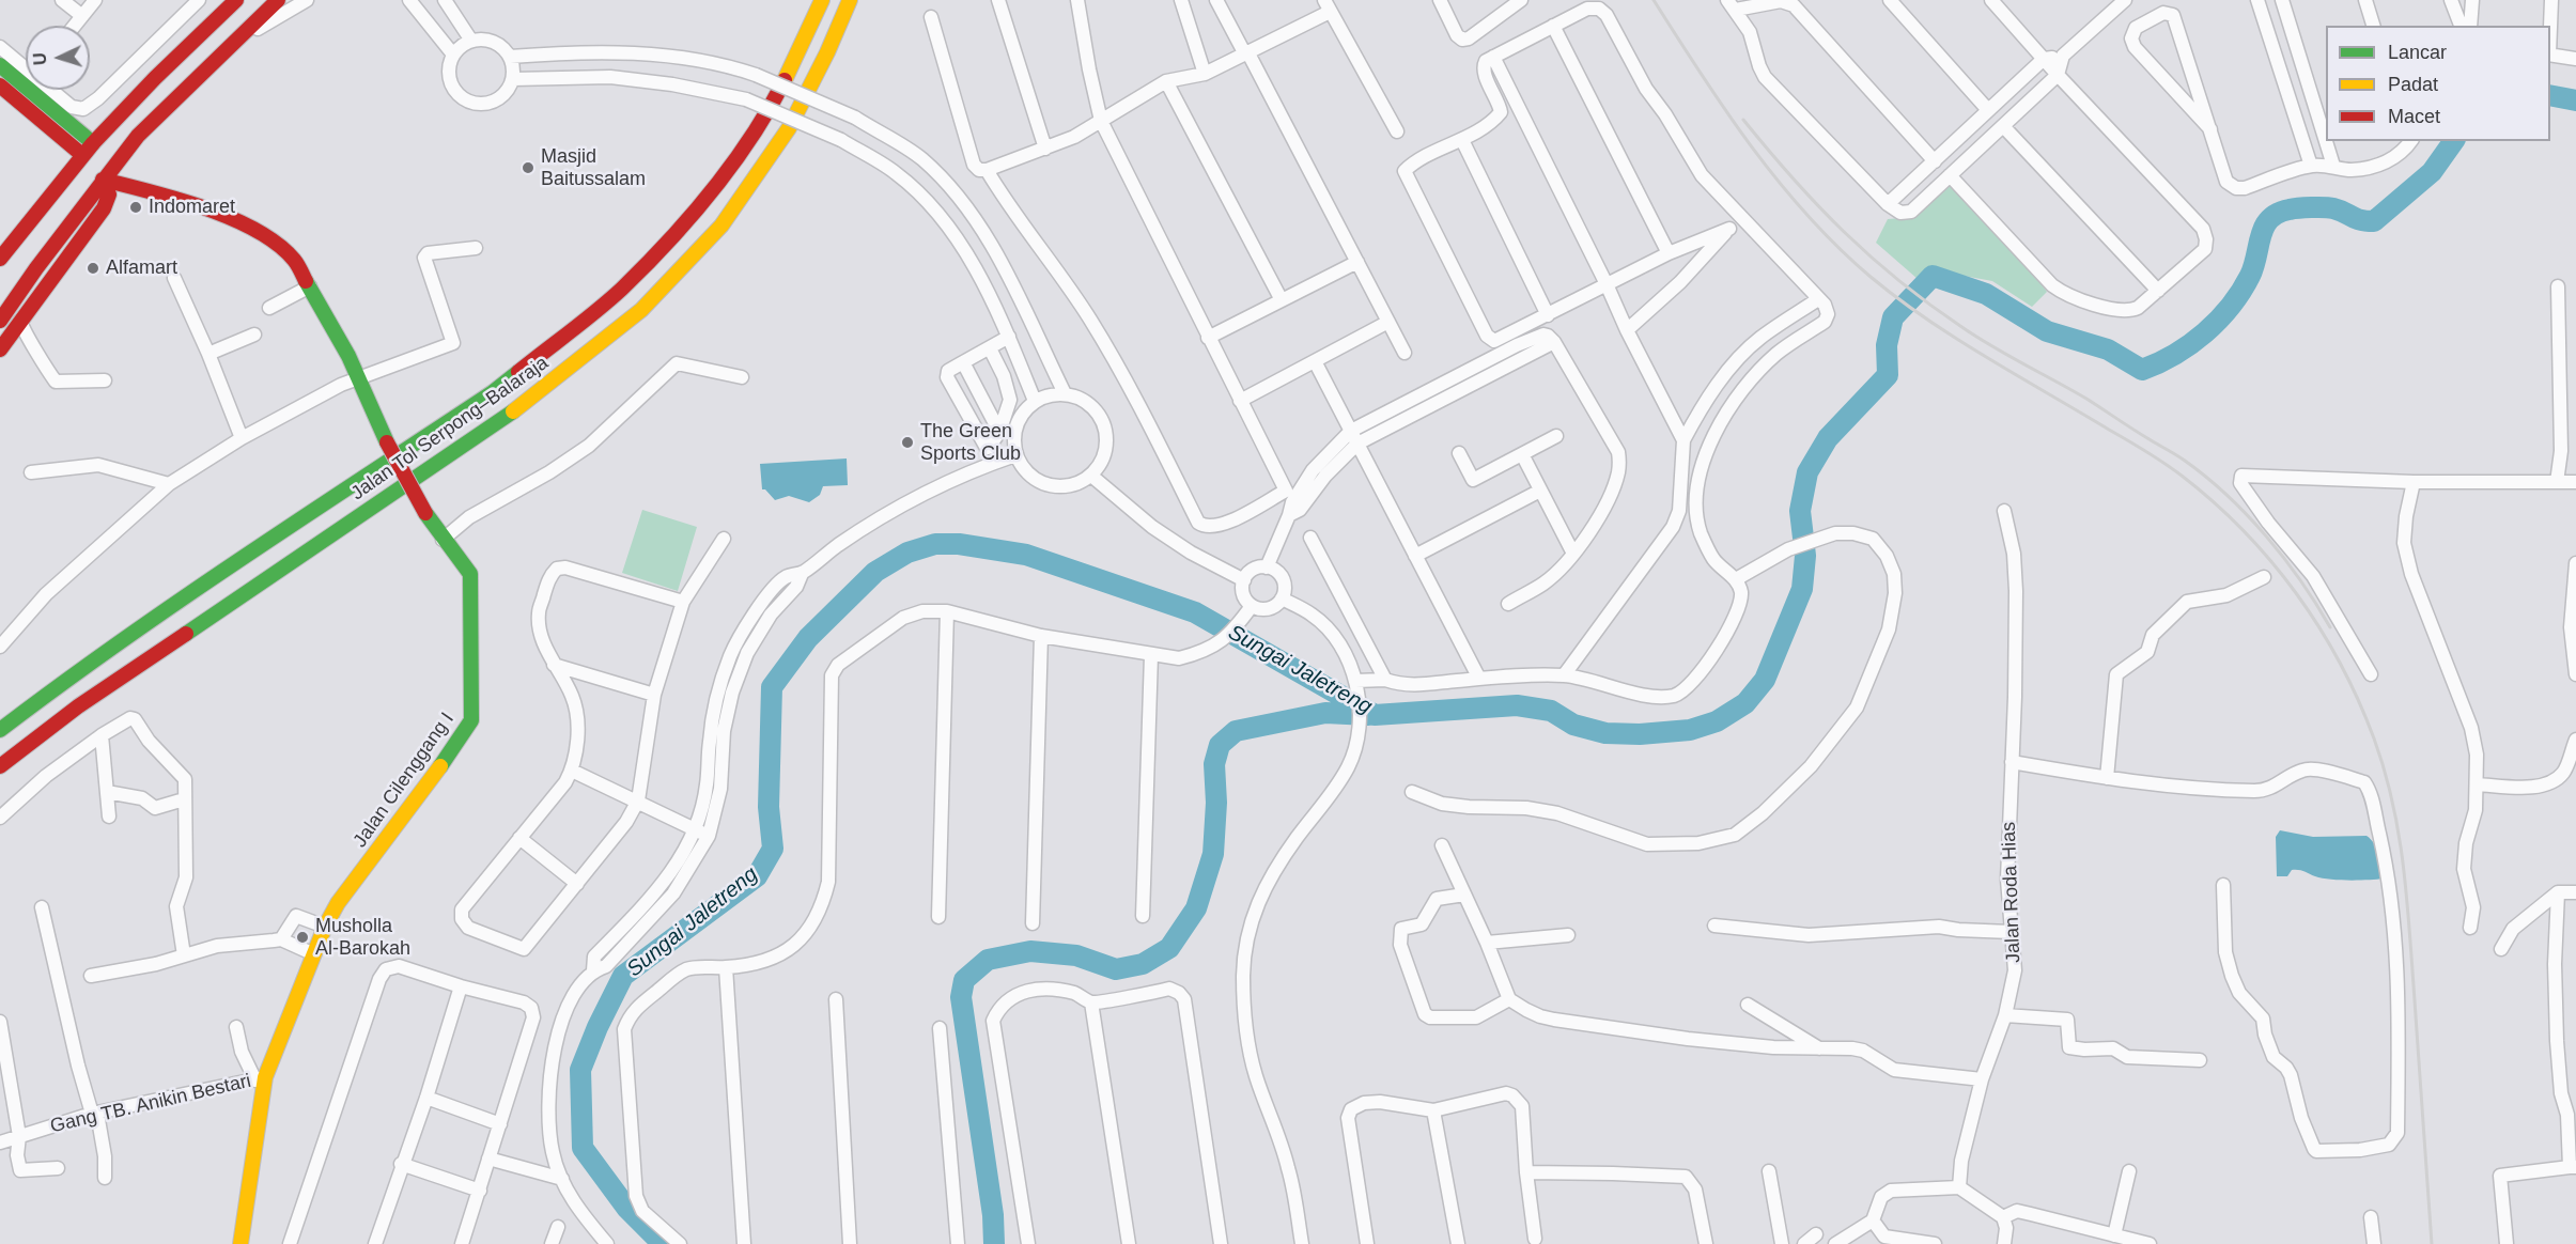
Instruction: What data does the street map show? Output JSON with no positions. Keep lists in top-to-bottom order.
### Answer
{
  "streets": {
    "main road": ["Jalan Tol Serpong–Balaraja", "Jalan Cilenggang I"],
    "street": ["Jalan Roda Hias", "Gang TB. Anikin Bestari"]
  },
  "crossings": [
    ["Jalan Cilenggang I", "Gang TB. Anikin Bestari"]
  ],
  "water": ["Sungai Jaletreng"],
  "places": [
    "Masjid Baitussalam",
    "Indomaret",
    "Alfamart",
    "The Green Sports Club",
    "Musholla Al-Barokah"
  ],
  "legend": ["Lancar", "Padat", "Macet"],
  "north": "left"
}
